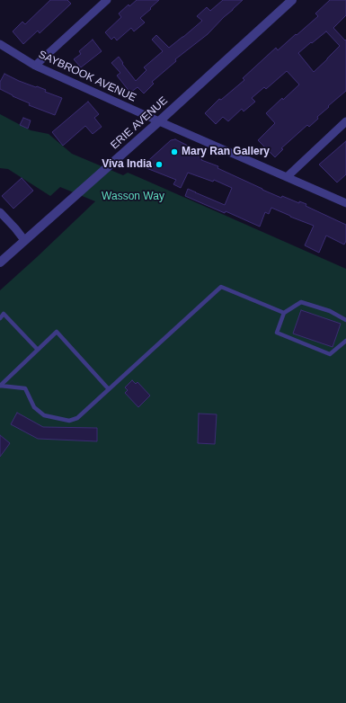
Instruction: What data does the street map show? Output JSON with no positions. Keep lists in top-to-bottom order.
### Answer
{
  "streets": {
    "street": ["SAYBROOK AVENUE", "ERIE AVENUE"]
  },
  "crossings": [
    ["SAYBROOK AVENUE", "ERIE AVENUE"]
  ],
  "parks": ["Wasson Way"],
  "places": ["Mary Ran Gallery", "Viva India"]
}
